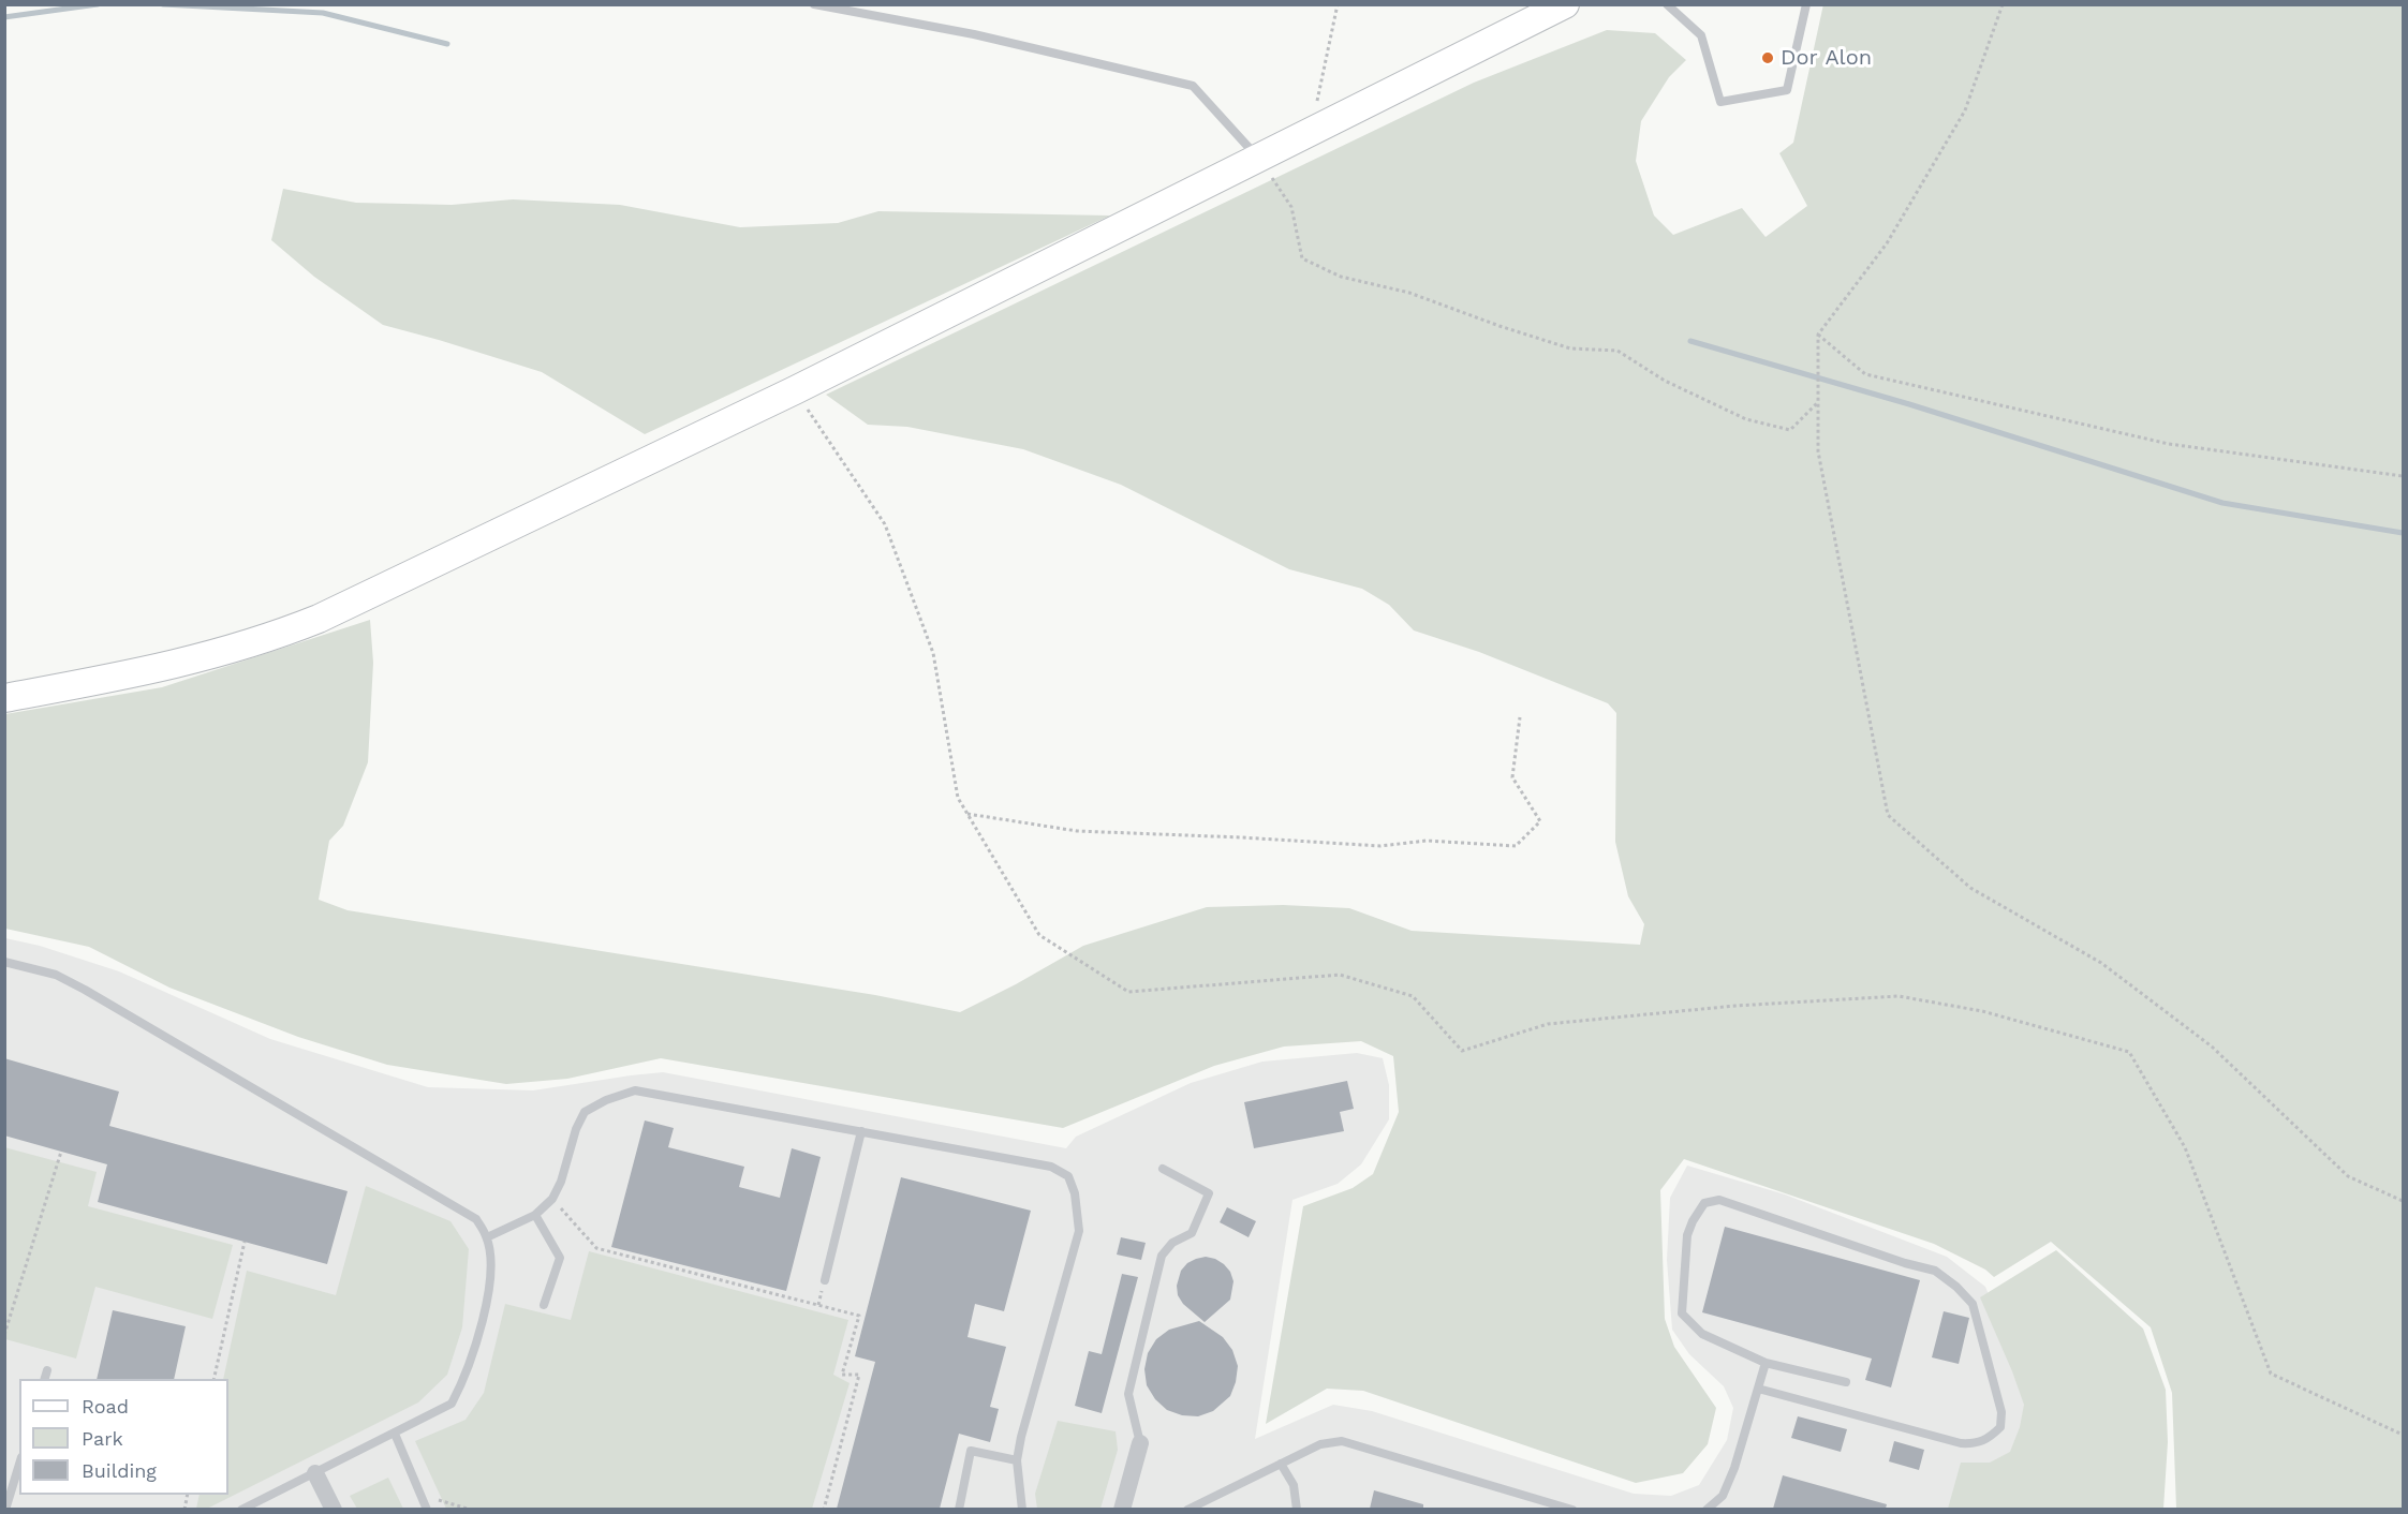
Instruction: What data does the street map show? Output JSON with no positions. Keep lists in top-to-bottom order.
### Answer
{
  "places": ["Dor Alon"],
  "legend": ["Road", "Park", "Building"]
}
